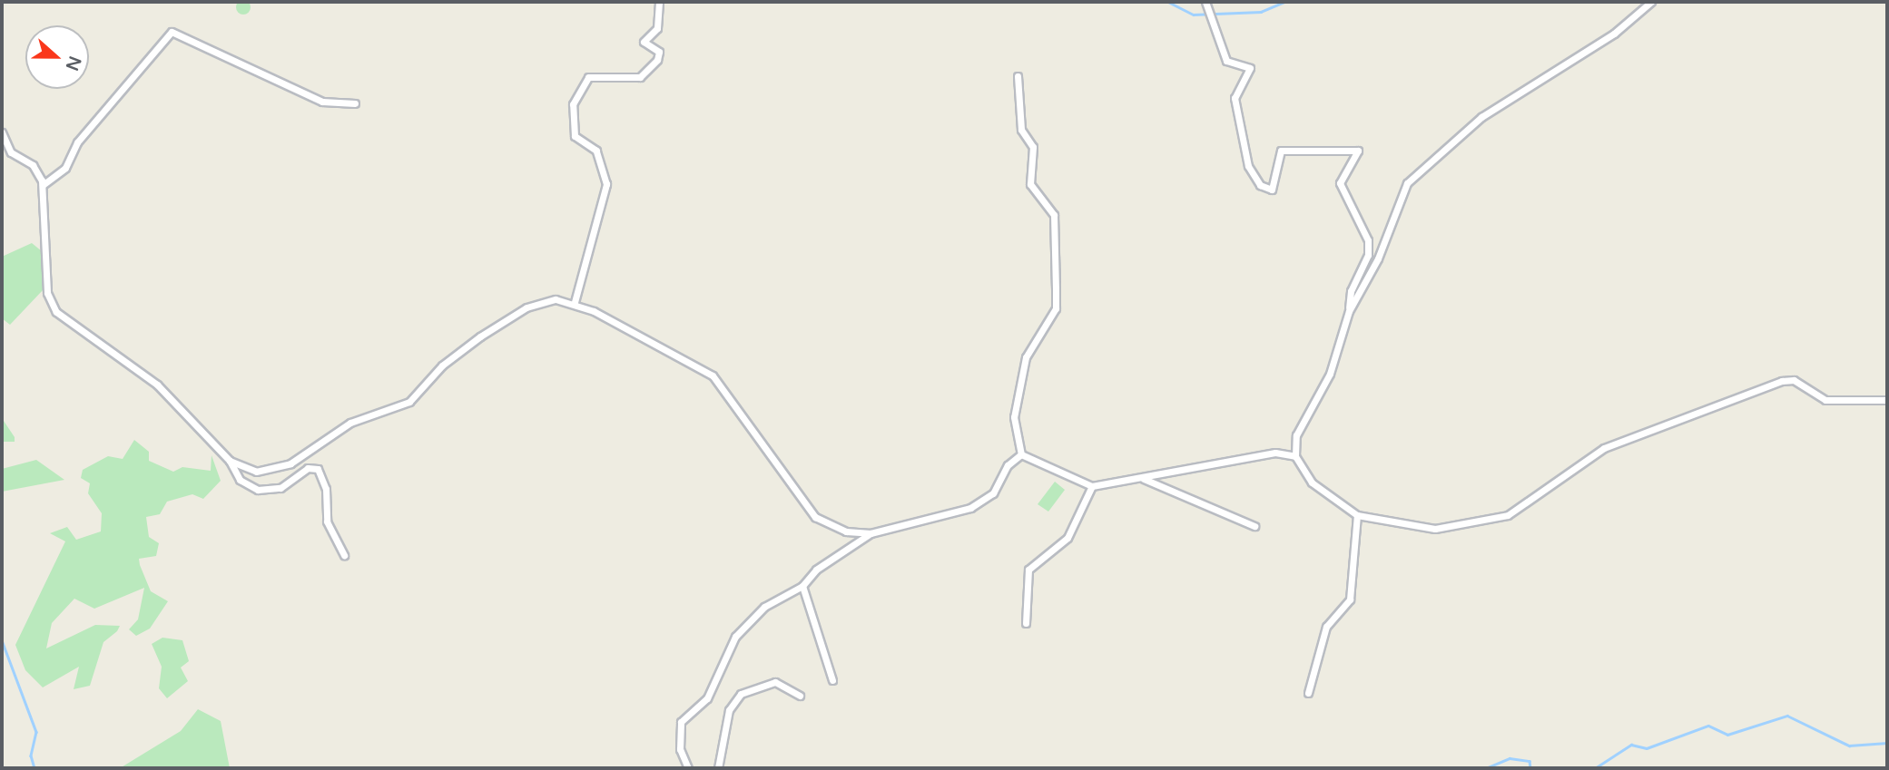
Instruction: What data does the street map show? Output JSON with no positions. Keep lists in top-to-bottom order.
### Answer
{
  "north": "right"
}
